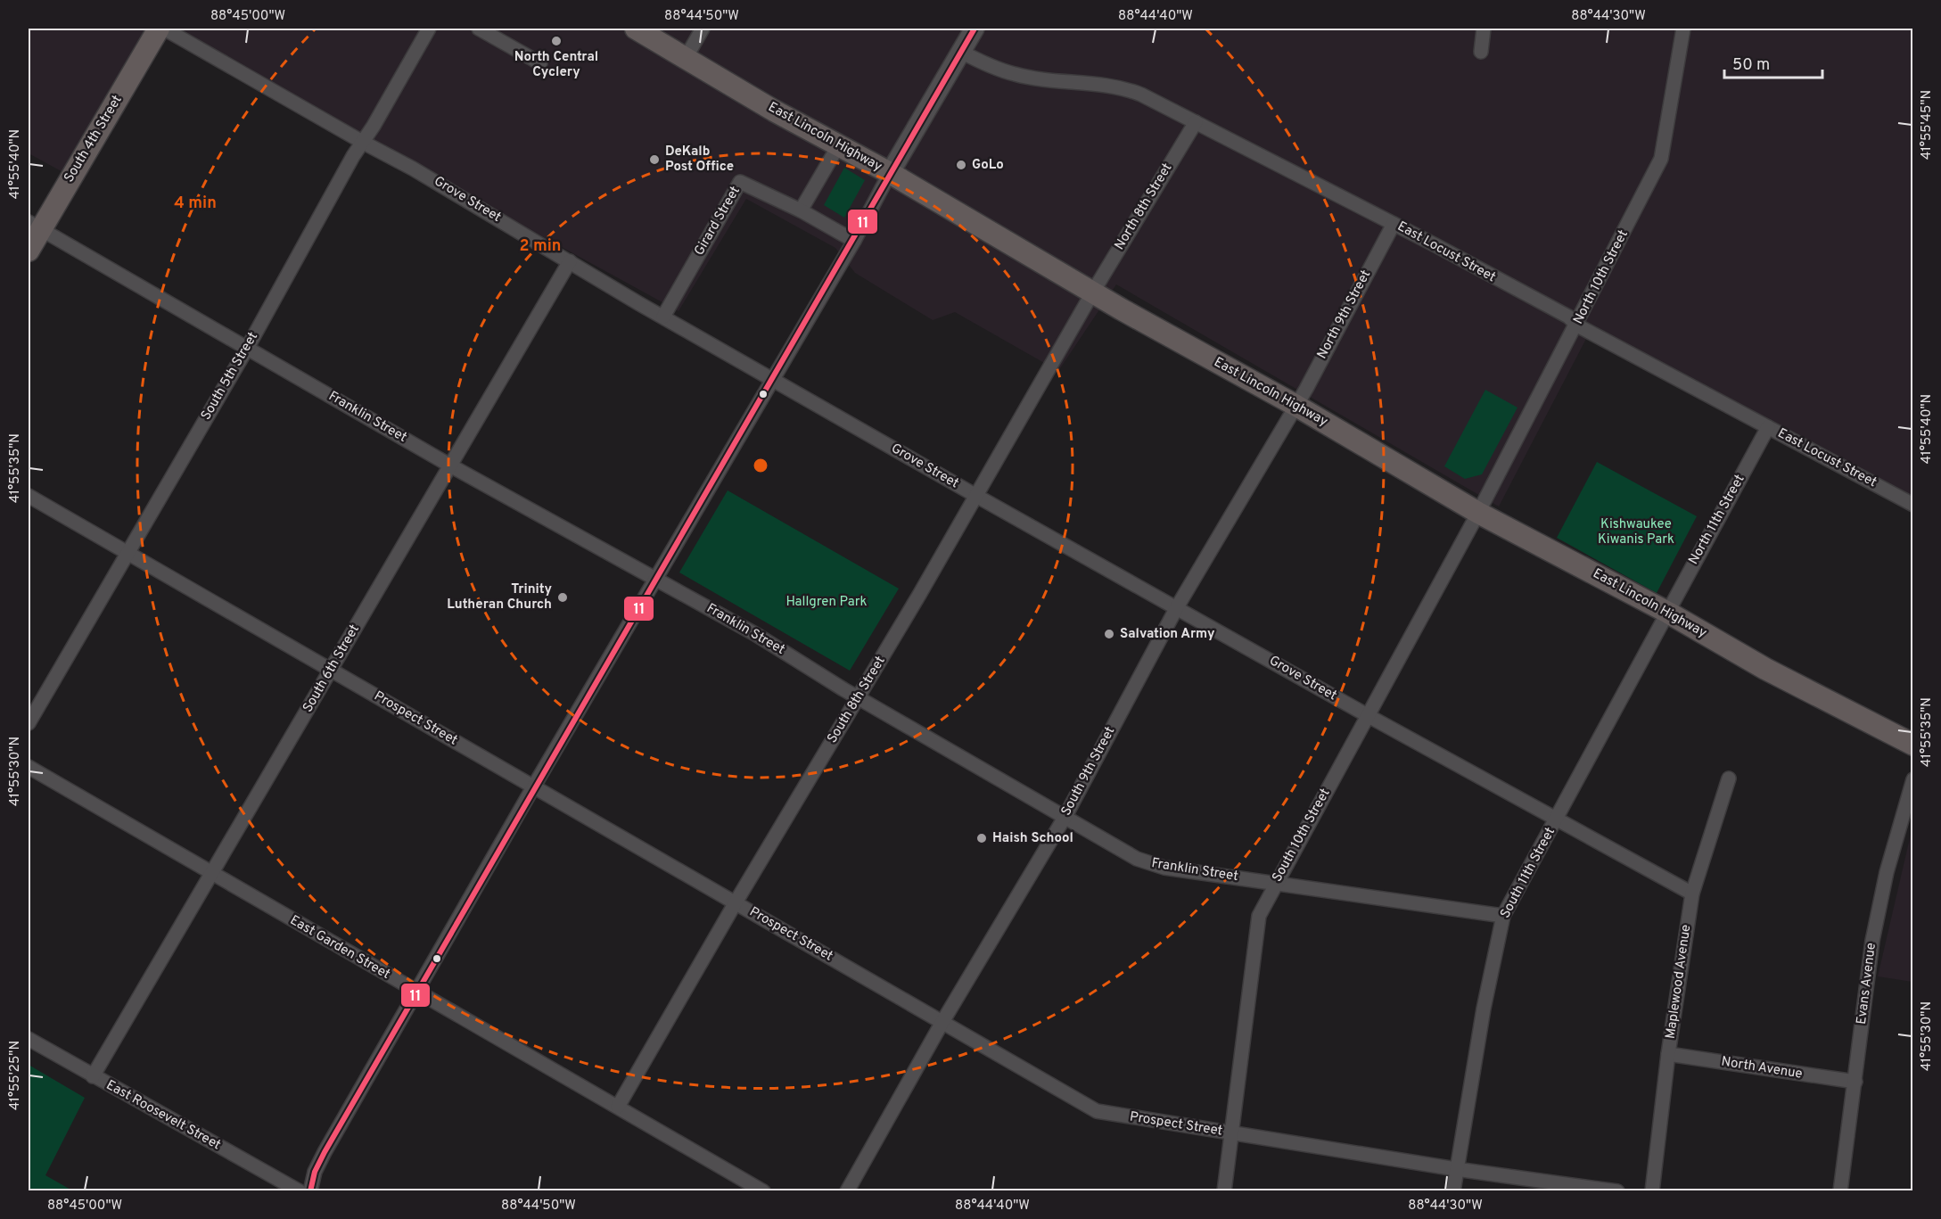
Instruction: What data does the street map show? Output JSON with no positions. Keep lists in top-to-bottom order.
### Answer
{
  "streets": {
    "main road": ["East Lincoln Highway", "South 4th Street"],
    "street": [
      "Grove Street",
      "North 8th Street",
      "Girard Street",
      "East Locust Street",
      "North 10th Street",
      "North 9th Street",
      "South 5th Street",
      "Franklin Street",
      "North 11th Street",
      "South 6th Street",
      "South 8th Street",
      "Prospect Street",
      "South 9th Street",
      "South 10th Street",
      "South 11th Street",
      "East Garden Street",
      "Maplewood Avenue",
      "Evans Avenue",
      "North Avenue",
      "East Roosevelt Street"
    ]
  },
  "crossings": [
    ["East Lincoln Highway", "North 8th Street"],
    ["East Lincoln Highway", "North 10th Street"],
    ["East Lincoln Highway", "North 9th Street"],
    ["East Lincoln Highway", "North 11th Street"],
    ["East Lincoln Highway", "South 8th Street"],
    ["East Lincoln Highway", "South 9th Street"],
    ["East Lincoln Highway", "South 10th Street"],
    ["East Lincoln Highway", "South 11th Street"],
    ["South 4th Street", "Franklin Street"],
    ["Grove Street", "Girard Street"],
    ["Grove Street", "South 5th Street"],
    ["Grove Street", "South 6th Street"],
    ["Grove Street", "South 8th Street"],
    ["Grove Street", "South 9th Street"],
    ["Grove Street", "South 10th Street"],
    ["Grove Street", "South 11th Street"],
    ["Grove Street", "Maplewood Avenue"],
    ["North 8th Street", "East Locust Street"],
    ["North 8th Street", "South 8th Street"],
    ["East Locust Street", "North 10th Street"],
    ["East Locust Street", "North 9th Street"],
    ["East Locust Street", "North 11th Street"],
    ["North 10th Street", "South 10th Street"],
    ["North 9th Street", "South 9th Street"],
    ["South 5th Street", "Franklin Street"],
    ["South 5th Street", "Prospect Street"],
    ["Franklin Street", "South 6th Street"],
    ["Franklin Street", "South 8th Street"],
    ["Franklin Street", "South 9th Street"],
    ["Franklin Street", "South 10th Street"],
    ["Franklin Street", "South 11th Street"],
    ["North 11th Street", "South 11th Street"],
    ["South 6th Street", "Prospect Street"],
    ["South 6th Street", "East Garden Street"],
    ["South 6th Street", "East Roosevelt Street"],
    ["South 8th Street", "Prospect Street"],
    ["South 8th Street", "East Garden Street"],
    ["Prospect Street", "South 9th Street"],
    ["Prospect Street", "South 10th Street"],
    ["Prospect Street", "South 11th Street"],
    ["Maplewood Avenue", "North Avenue"],
    ["Evans Avenue", "North Avenue"]
  ],
  "parks": ["Kishwaukee Kiwanis Park", "Hallgren Park"],
  "places": [
    "North Central Cyclery",
    "DeKalb Post Office",
    "GoLo",
    "Trinity Lutheran Church",
    "Salvation Army",
    "Haish School"
  ],
  "lines": ["transit line 11"],
  "scale_bar": "50 m",
  "coordinates": [
    "88°45'00\"W",
    "88°44'50\"W",
    "88°44'40\"W",
    "88°44'30\"W",
    "41°55'45\"N",
    "41°55'40\"N",
    "41°55'35\"N",
    "41°55'30\"N",
    "41°55'25\"N"
  ],
  "rings": ["4 min", "2 min"]
}
